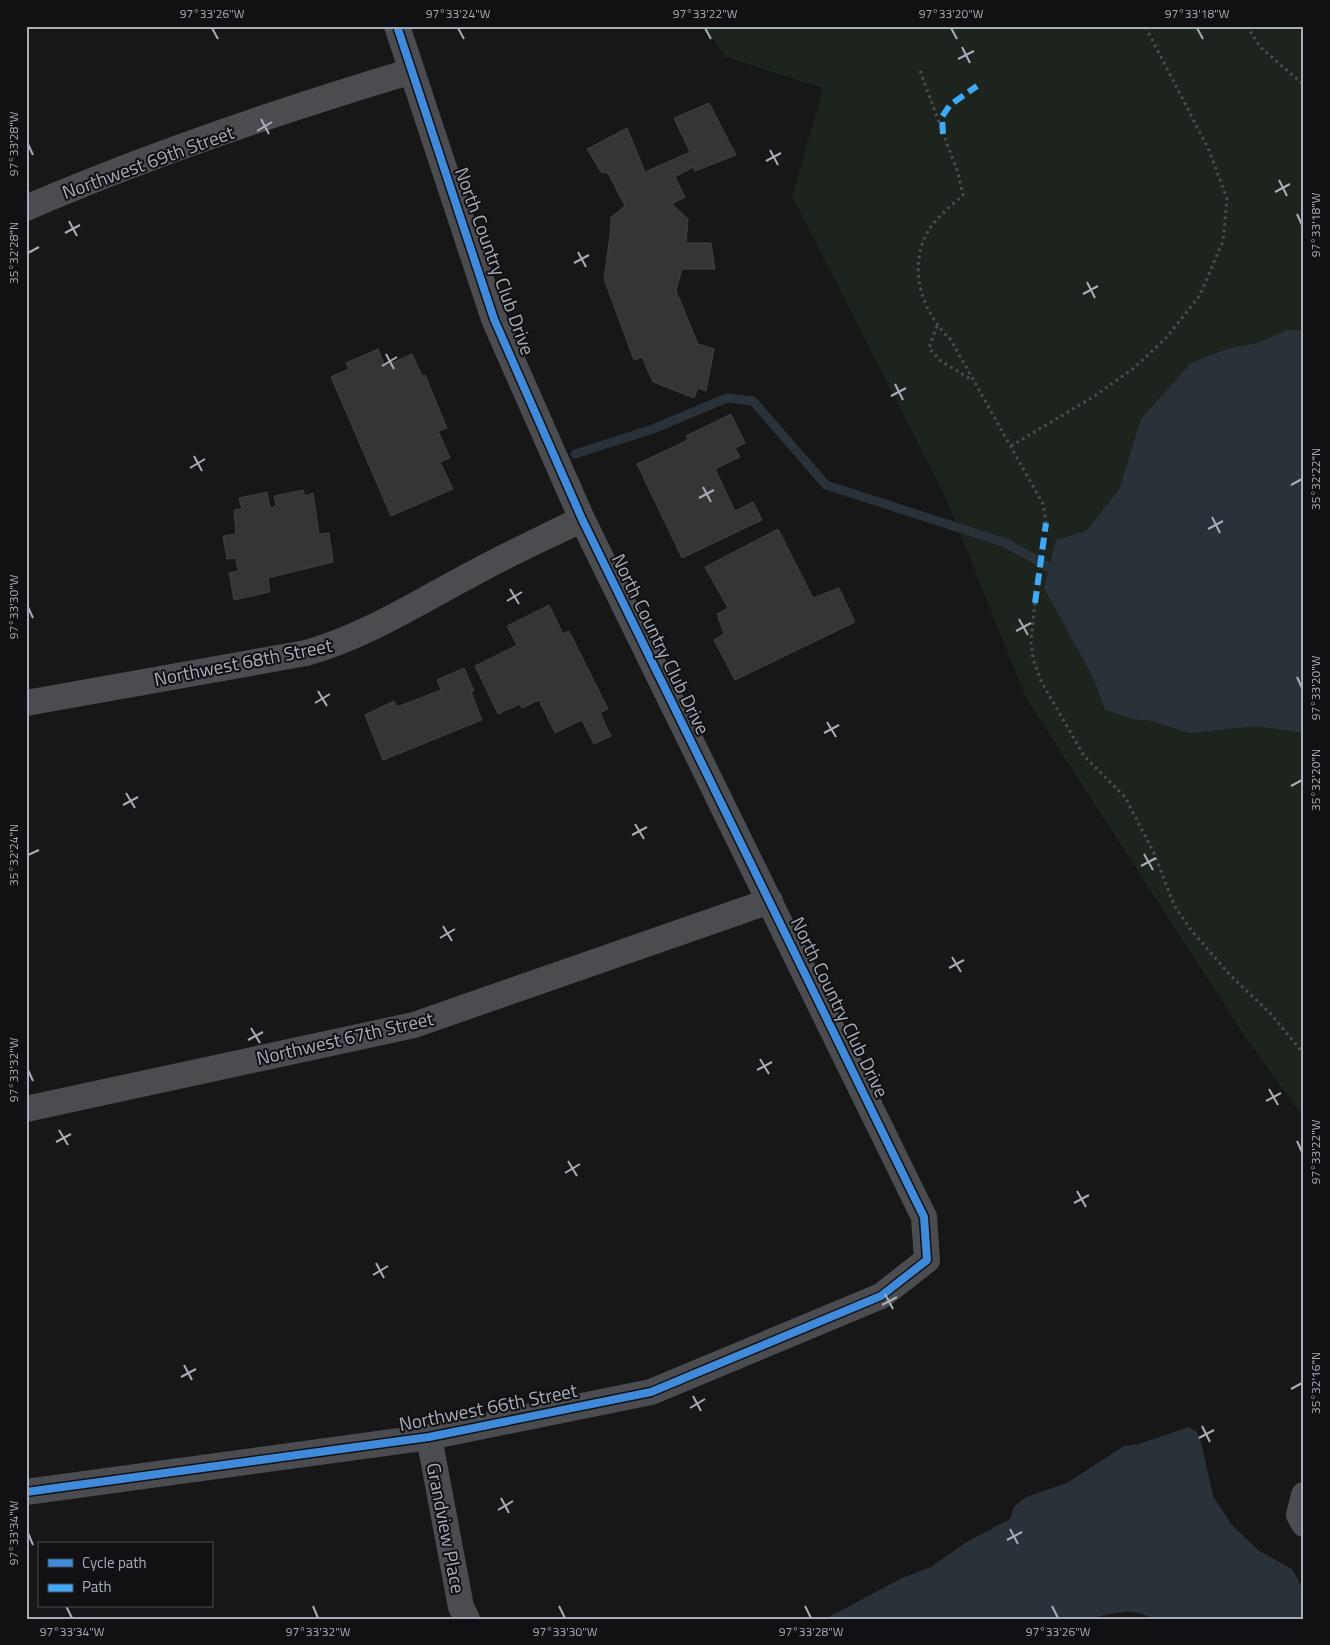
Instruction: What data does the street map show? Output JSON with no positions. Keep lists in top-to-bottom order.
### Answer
{
  "streets": {
    "street": [
      "Northwest 69th Street",
      "North Country Club Drive",
      "Northwest 68th Street",
      "Northwest 67th Street",
      "Northwest 66th Street",
      "Grandview Place"
    ]
  },
  "crossings": [
    ["Northwest 69th Street", "North Country Club Drive"],
    ["North Country Club Drive", "Northwest 68th Street"],
    ["North Country Club Drive", "Northwest 67th Street"],
    ["North Country Club Drive", "Northwest 66th Street"],
    ["Northwest 66th Street", "Grandview Place"]
  ],
  "legend": ["Cycle path", "Path"],
  "coordinates": [
    "97°33'26\"W",
    "97°33'24\"W",
    "97°33'22\"W",
    "97°33'20\"W",
    "97°33'18\"W",
    "97°33'28\"W",
    "35°32'28\"N",
    "35°32'22\"N",
    "97°33'30\"W",
    "35°32'20\"N",
    "35°32'24\"N",
    "97°33'32\"W",
    "35°32'16\"N",
    "97°33'34\"W"
  ]
}
